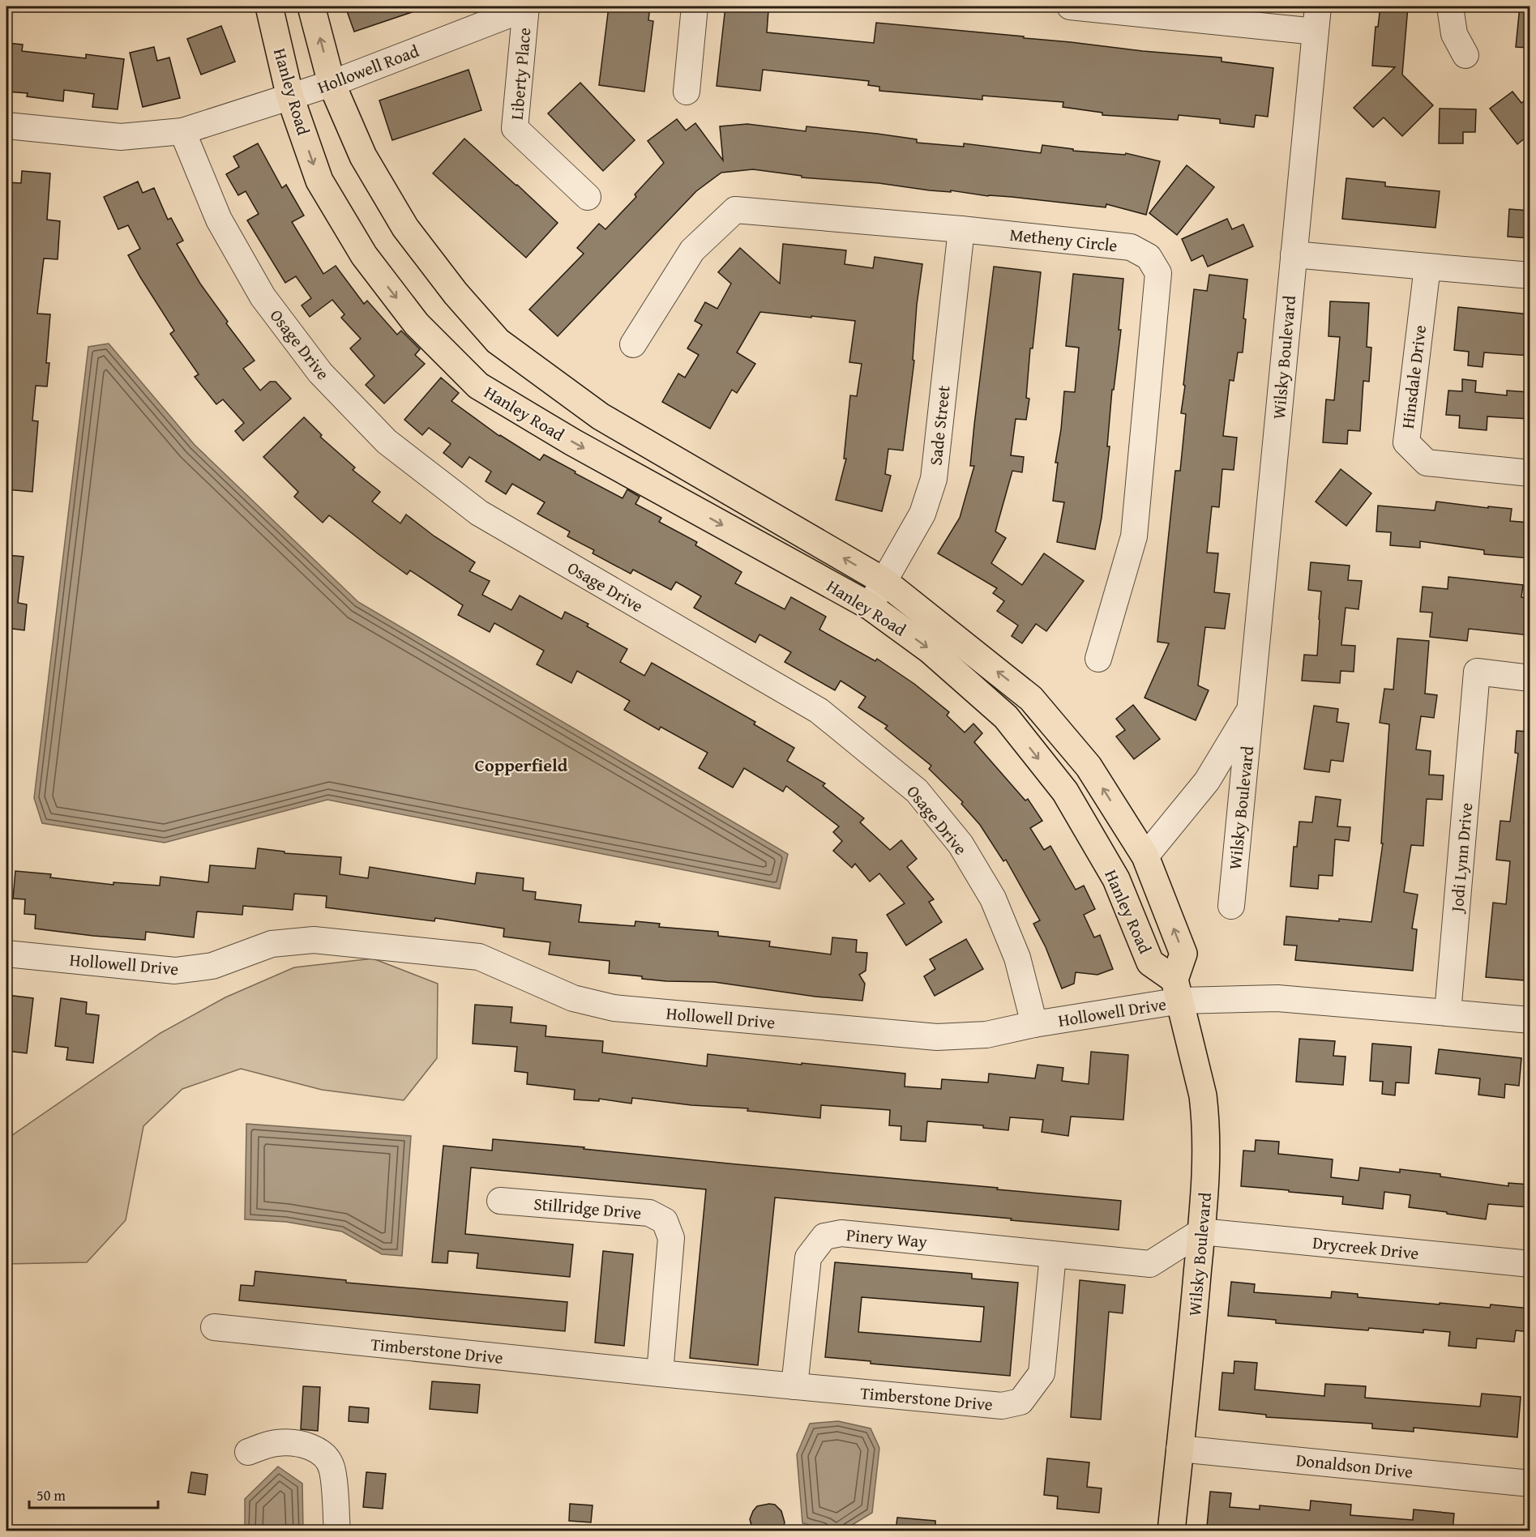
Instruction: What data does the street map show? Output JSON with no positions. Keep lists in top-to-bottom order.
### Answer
{
  "streets": {
    "main road": ["Hanley Road", "Wilsky Boulevard"],
    "street": [
      "Hollowell Road",
      "Liberty Place",
      "Metheny Circle",
      "Osage Drive",
      "Hinsdale Drive",
      "Sade Street",
      "Jodi Lynn Drive",
      "Hollowell Drive",
      "Stillridge Drive",
      "Pinery Way",
      "Drycreek Drive",
      "Timberstone Drive",
      "Donaldson Drive"
    ]
  },
  "crossings": [
    ["Hollowell Road", "Liberty Place"],
    ["Hollowell Road", "Hanley Road"],
    ["Hollowell Road", "Osage Drive"],
    ["Hanley Road", "Wilsky Boulevard"],
    ["Hanley Road", "Sade Street"],
    ["Hanley Road", "Hollowell Drive"],
    ["Metheny Circle", "Sade Street"],
    ["Osage Drive", "Hollowell Drive"],
    ["Wilsky Boulevard", "Hollowell Drive"],
    ["Wilsky Boulevard", "Pinery Way"],
    ["Wilsky Boulevard", "Drycreek Drive"],
    ["Wilsky Boulevard", "Donaldson Drive"],
    ["Jodi Lynn Drive", "Hollowell Drive"],
    ["Stillridge Drive", "Timberstone Drive"],
    ["Pinery Way", "Drycreek Drive"],
    ["Pinery Way", "Timberstone Drive"]
  ],
  "districts": ["Copperfield"],
  "scale_bar": "50 m"
}
